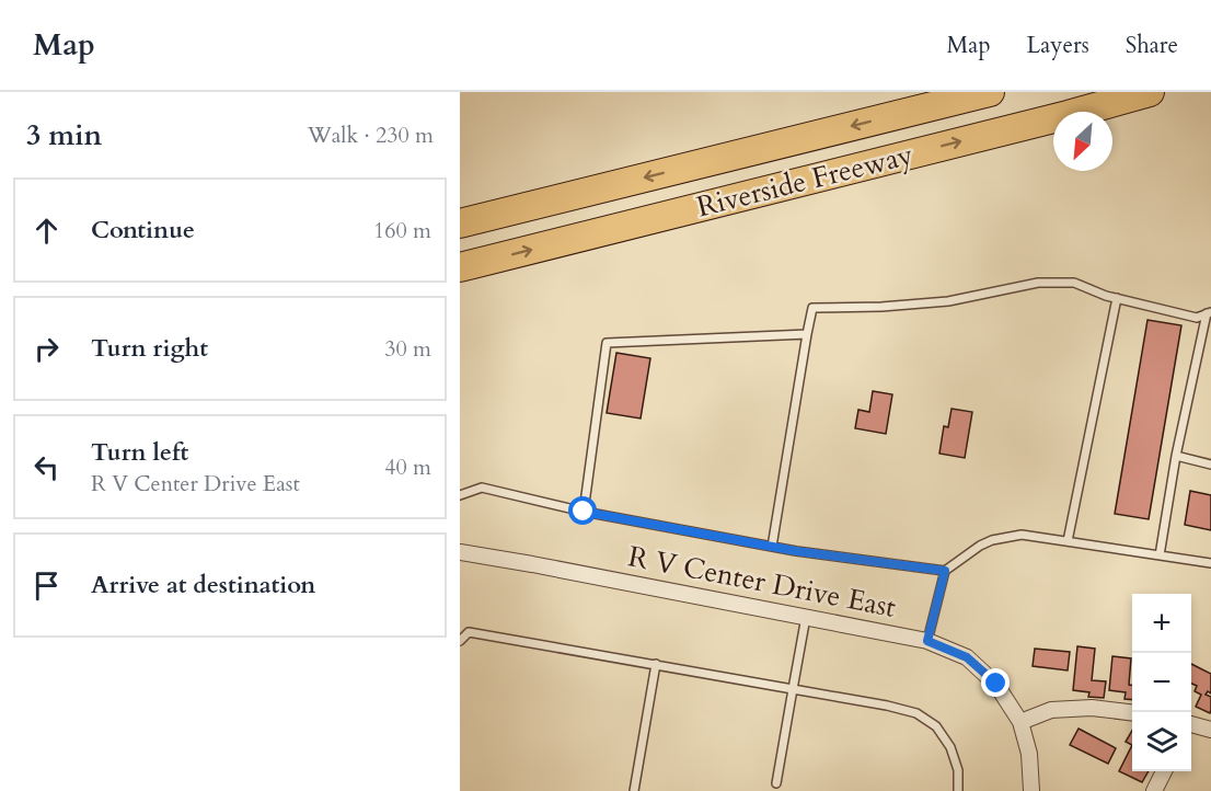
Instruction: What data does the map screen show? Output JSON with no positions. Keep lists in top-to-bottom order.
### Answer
{
  "streets": {
    "highway": ["Riverside Freeway"],
    "street": ["R V Center Drive East"]
  },
  "north": "bottom left",
  "page": {
    "header": "Map",
    "nav": ["Map", "Layers", "Share"],
    "heading": ["3 min", "Walk · 230 m"],
    "list": [
      ["Continue", "160 m"],
      ["Turn right", "30 m"],
      ["Turn left", "R V Center Drive East", "40 m"],
      "Arrive at destination"
    ],
    "map_buttons": ["+", "−"]
  }
}
